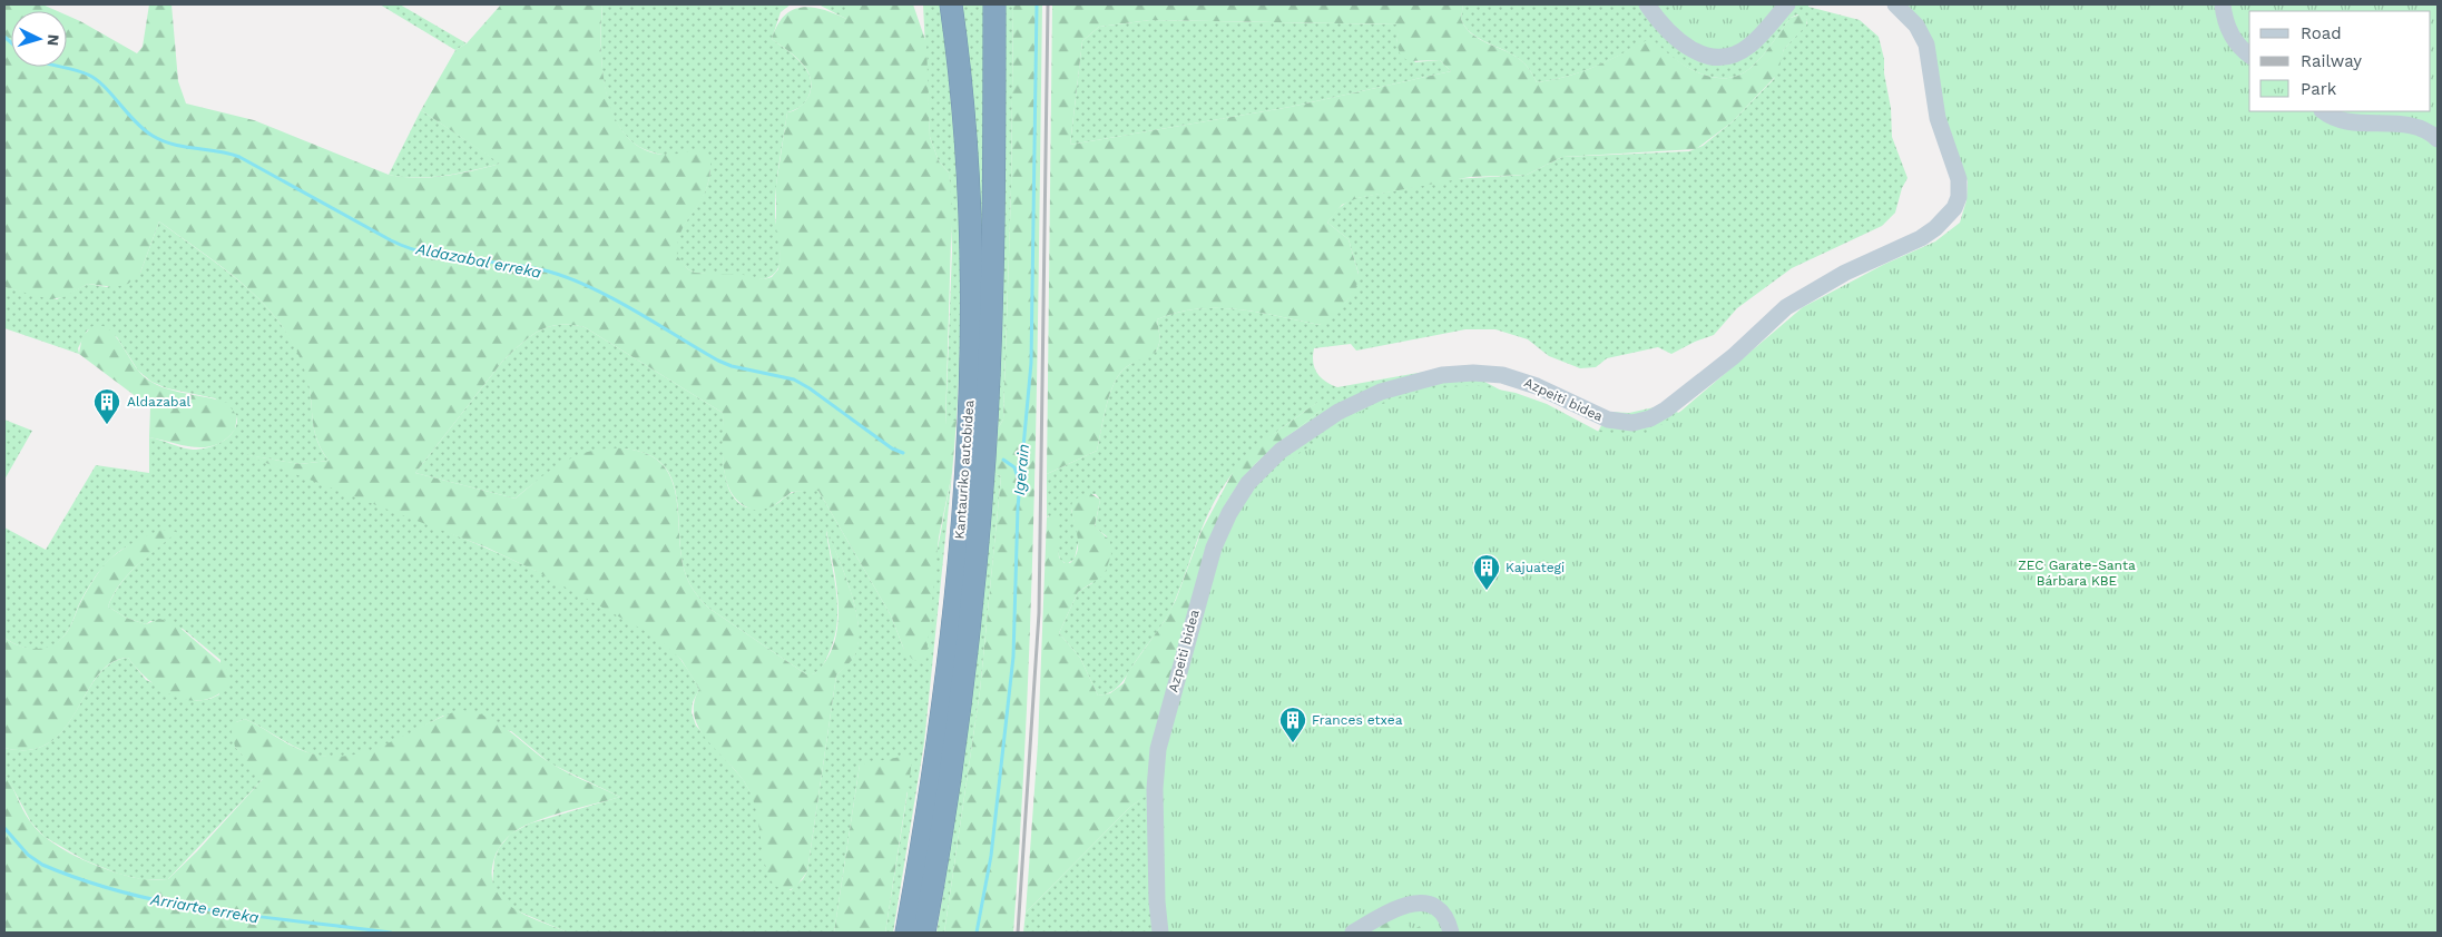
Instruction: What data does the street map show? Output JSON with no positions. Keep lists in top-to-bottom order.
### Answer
{
  "streets": {
    "highway": ["Kantauriko autobidea"],
    "main road": ["Azpeiti bidea"]
  },
  "water": ["Aldazabal erreka", "Igerain", "Arriarte erreka"],
  "parks": ["ZEC Garate-Santa Bárbara KBE"],
  "places": {
    "building": ["Aldazabal", "Kajuategi", "Frances etxea"]
  },
  "legend": ["Road", "Railway", "Park"],
  "north": "right"
}
